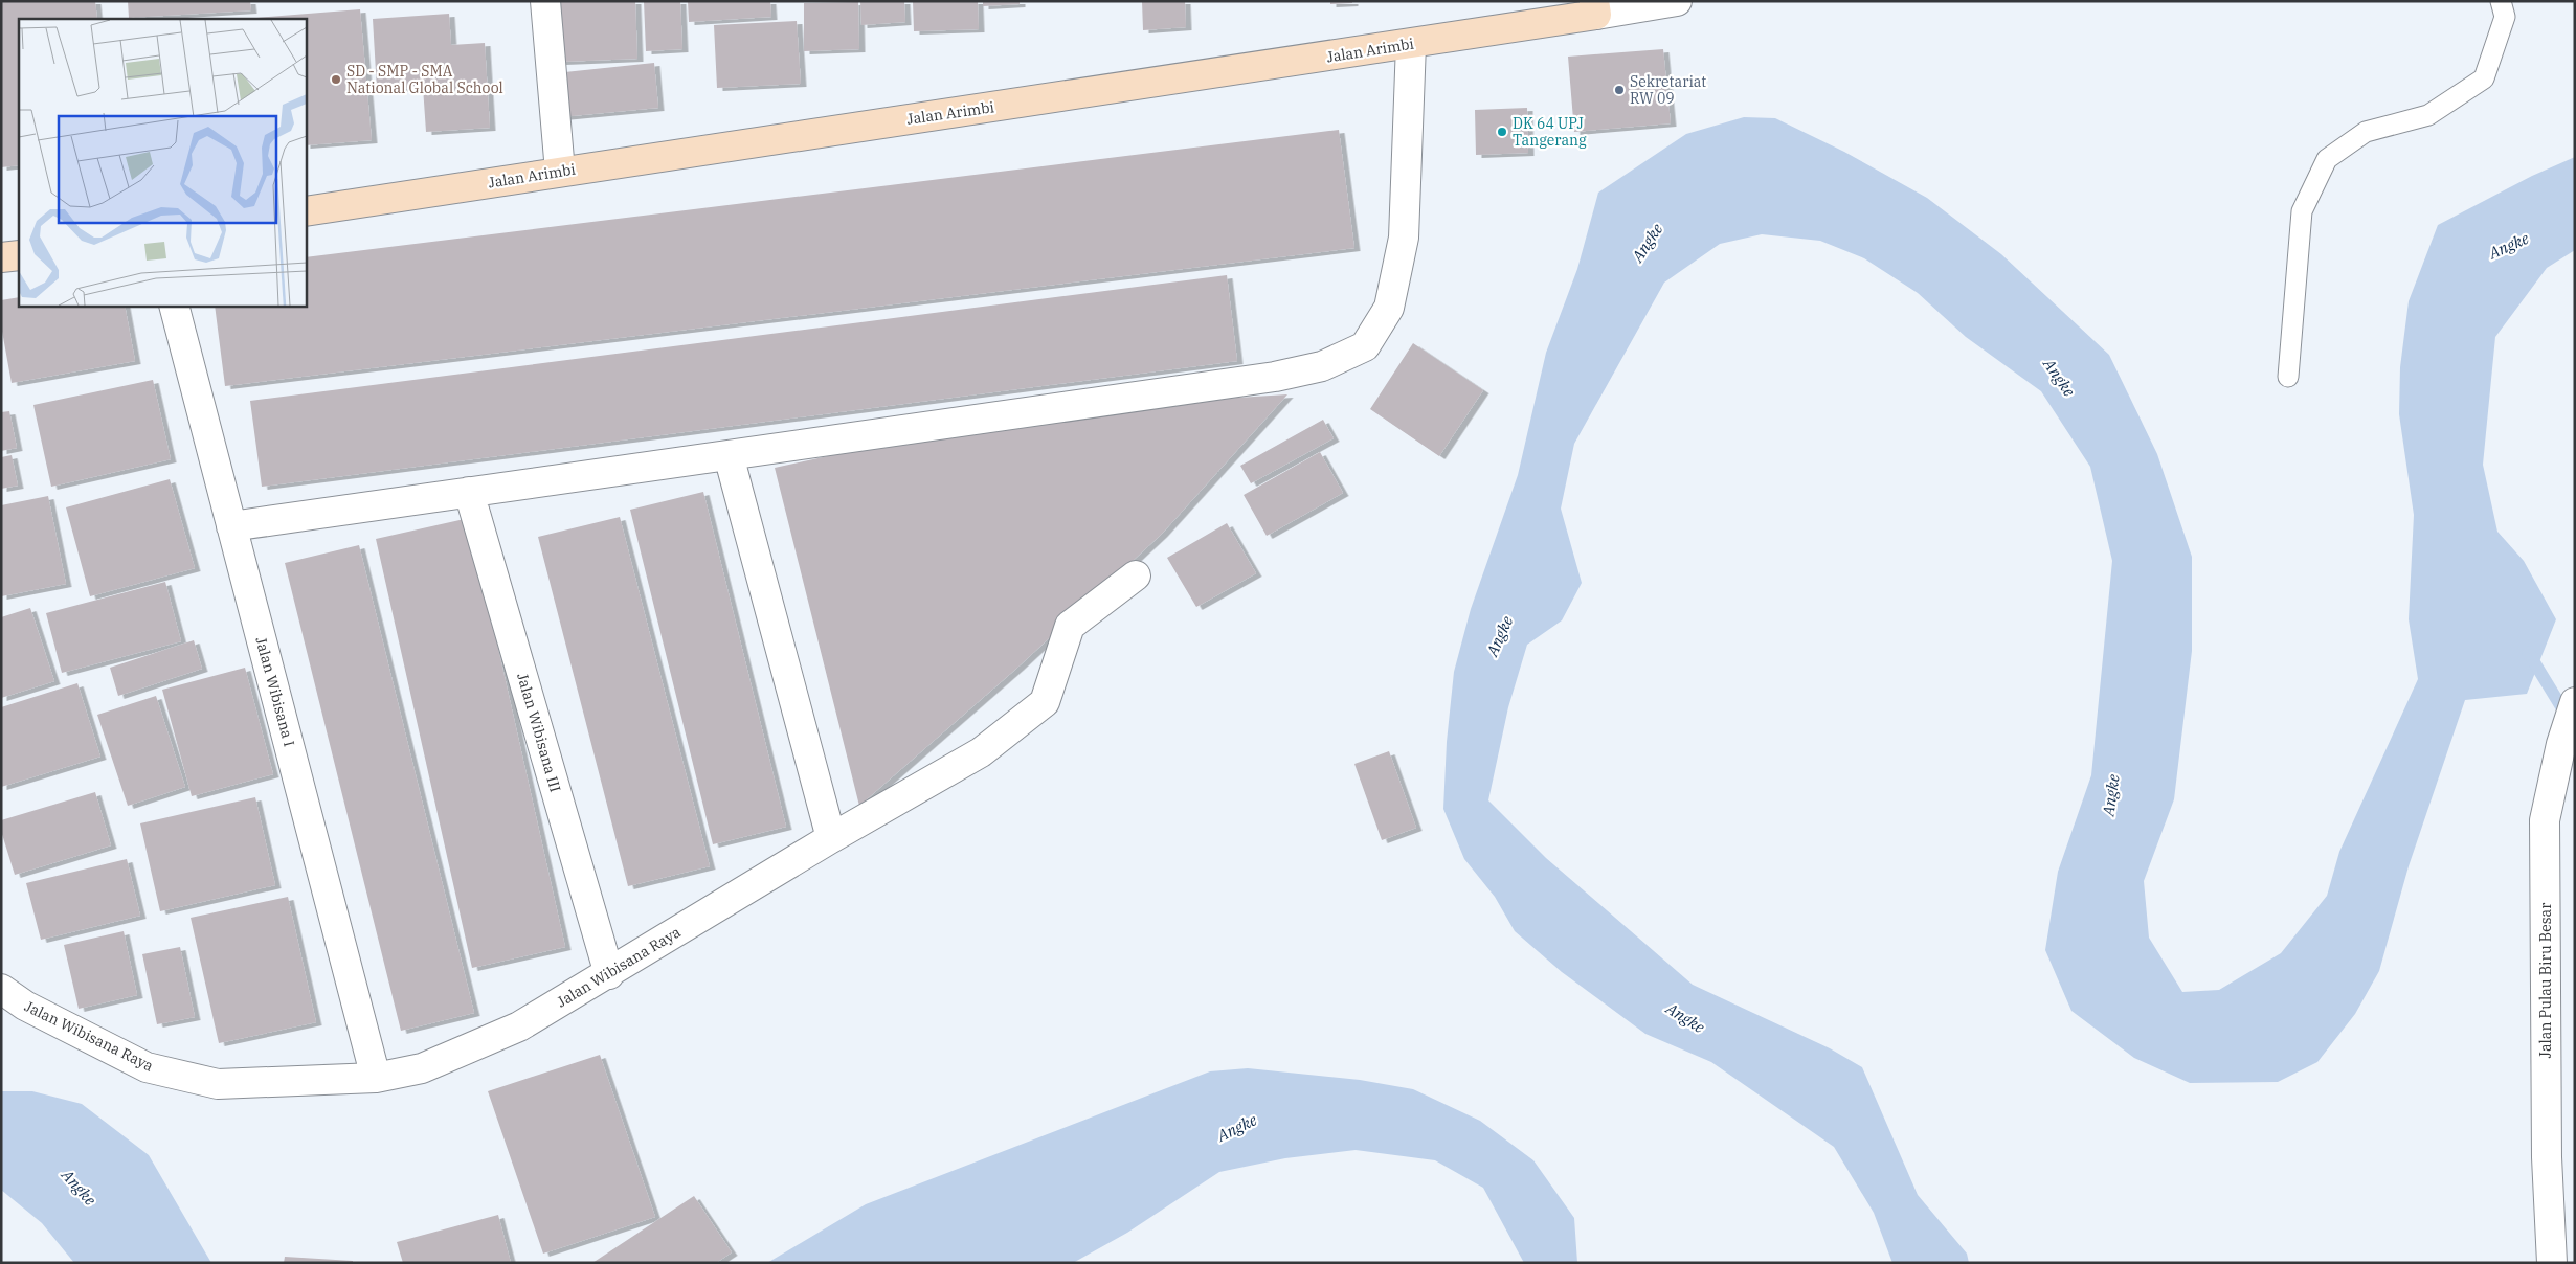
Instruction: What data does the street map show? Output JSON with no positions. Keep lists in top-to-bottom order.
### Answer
{
  "streets": {
    "street": [
      "Jalan Arimbi",
      "Jalan Wibisana I",
      "Jalan Wibisana III",
      "Jalan Wibisana Raya",
      "Jalan Pulau Biru Besar"
    ]
  },
  "crossings": [
    ["Jalan Wibisana I", "Jalan Wibisana Raya"],
    ["Jalan Wibisana III", "Jalan Wibisana Raya"]
  ],
  "water": ["Angke"],
  "places": ["SD - SMP - SMA National Global School", "Sekretariat RW 09", "DK 64 UPJ Tangerang"]
}
